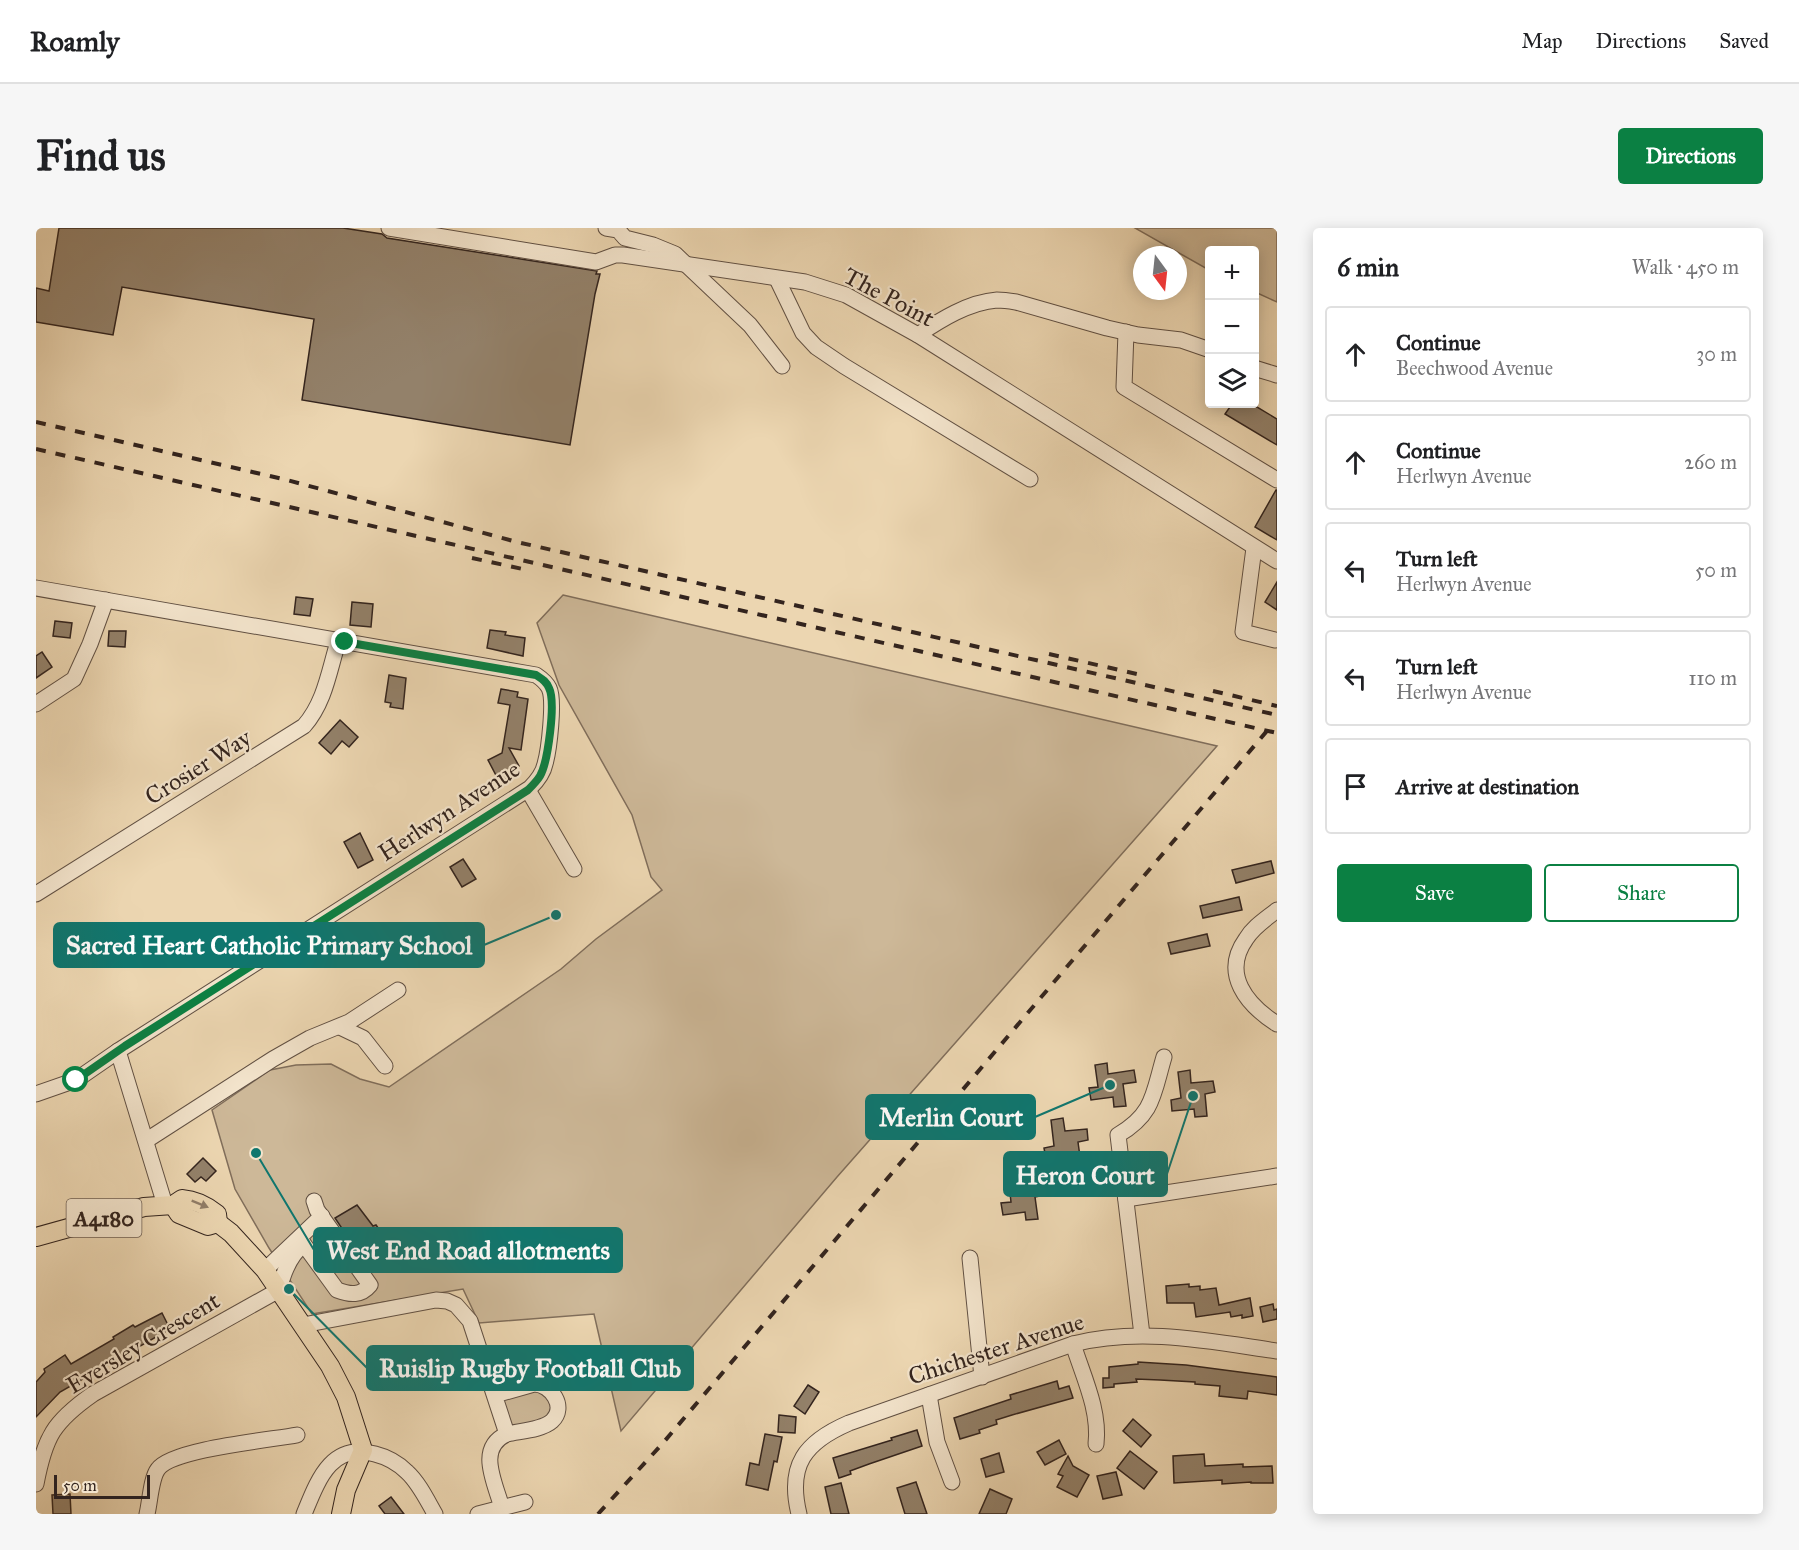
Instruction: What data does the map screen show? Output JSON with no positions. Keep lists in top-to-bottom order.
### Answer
{
  "streets": {
    "main road": ["A4180"],
    "street": [
      "The Point",
      "Crosier Way",
      "Herlwyn Avenue",
      "Eversley Crescent",
      "Chichester Avenue"
    ]
  },
  "crossings": [
    ["Crosier Way", "Herlwyn Avenue"],
    ["A4180", "Eversley Crescent"]
  ],
  "places": [
    "Sacred Heart Catholic Primary School",
    "Merlin Court",
    "Heron Court",
    "West End Road allotments",
    "Ruislip Rugby Football Club"
  ],
  "scale_bar": "50 m",
  "north": "bottom",
  "page": {
    "header": "Roamly",
    "nav": ["Map", "Directions", "Saved"],
    "buttons": [
      "Directions",
      ["Save", "Share"]
    ],
    "title": "Find us",
    "heading": ["6 min", "Walk · 450 m"],
    "map_buttons": ["+", "−"],
    "list": [
      ["Continue", "Beechwood Avenue", "30 m"],
      ["Continue", "Herlwyn Avenue", "260 m"],
      ["Turn left", "Herlwyn Avenue", "50 m"],
      ["Turn left", "Herlwyn Avenue", "110 m"],
      "Arrive at destination"
    ],
    "scale": "50 m"
  }
}
